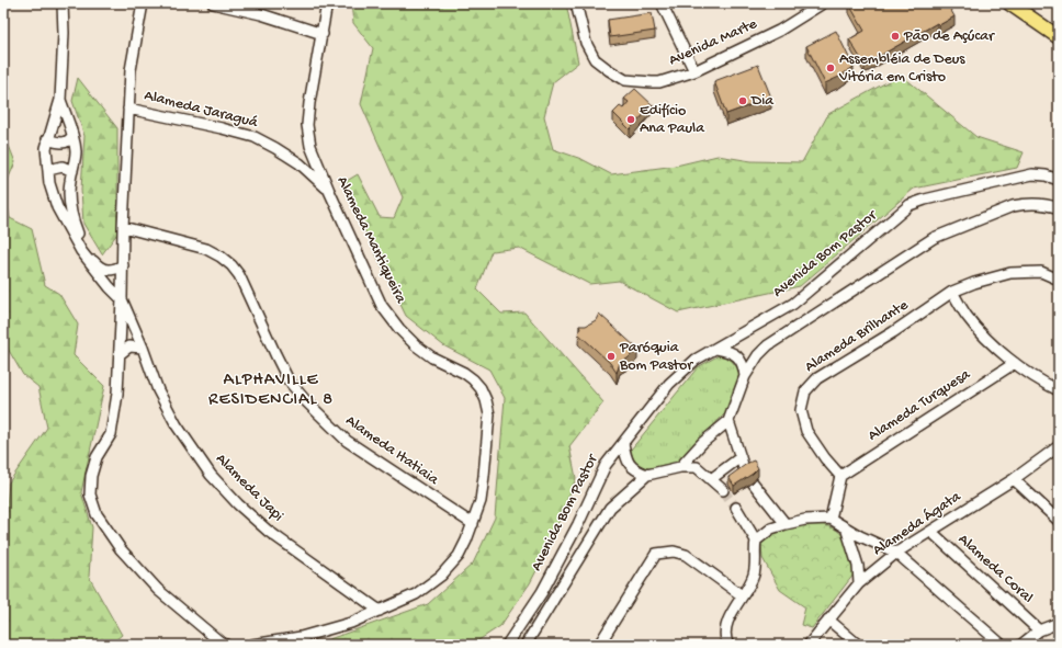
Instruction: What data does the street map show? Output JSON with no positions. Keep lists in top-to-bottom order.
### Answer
{
  "streets": {
    "street": [
      "Avenida Marte",
      "Alameda Jaraguá",
      "Alameda Mantiqueira",
      "Avenida Bom Pastor",
      "Alameda Brilhante",
      "Alameda Turquesa",
      "Alameda Itatiaia",
      "Alameda Japi",
      "Alameda Ágata",
      "Alameda Coral"
    ]
  },
  "crossings": [
    ["Alameda Jaraguá", "Alameda Mantiqueira"],
    ["Alameda Mantiqueira", "Alameda Itatiaia"],
    ["Alameda Mantiqueira", "Alameda Japi"],
    ["Alameda Brilhante", "Alameda Turquesa"],
    ["Alameda Ágata", "Alameda Coral"]
  ],
  "districts": ["ALPHAVILLE RESIDENCIAL 8"],
  "places": [
    "Pão de Açúcar",
    "Assembléia de Deus Vitória em Cristo",
    "Dia",
    "Edifício Ana Paula",
    "Paróquia Bom Pastor"
  ]
}
